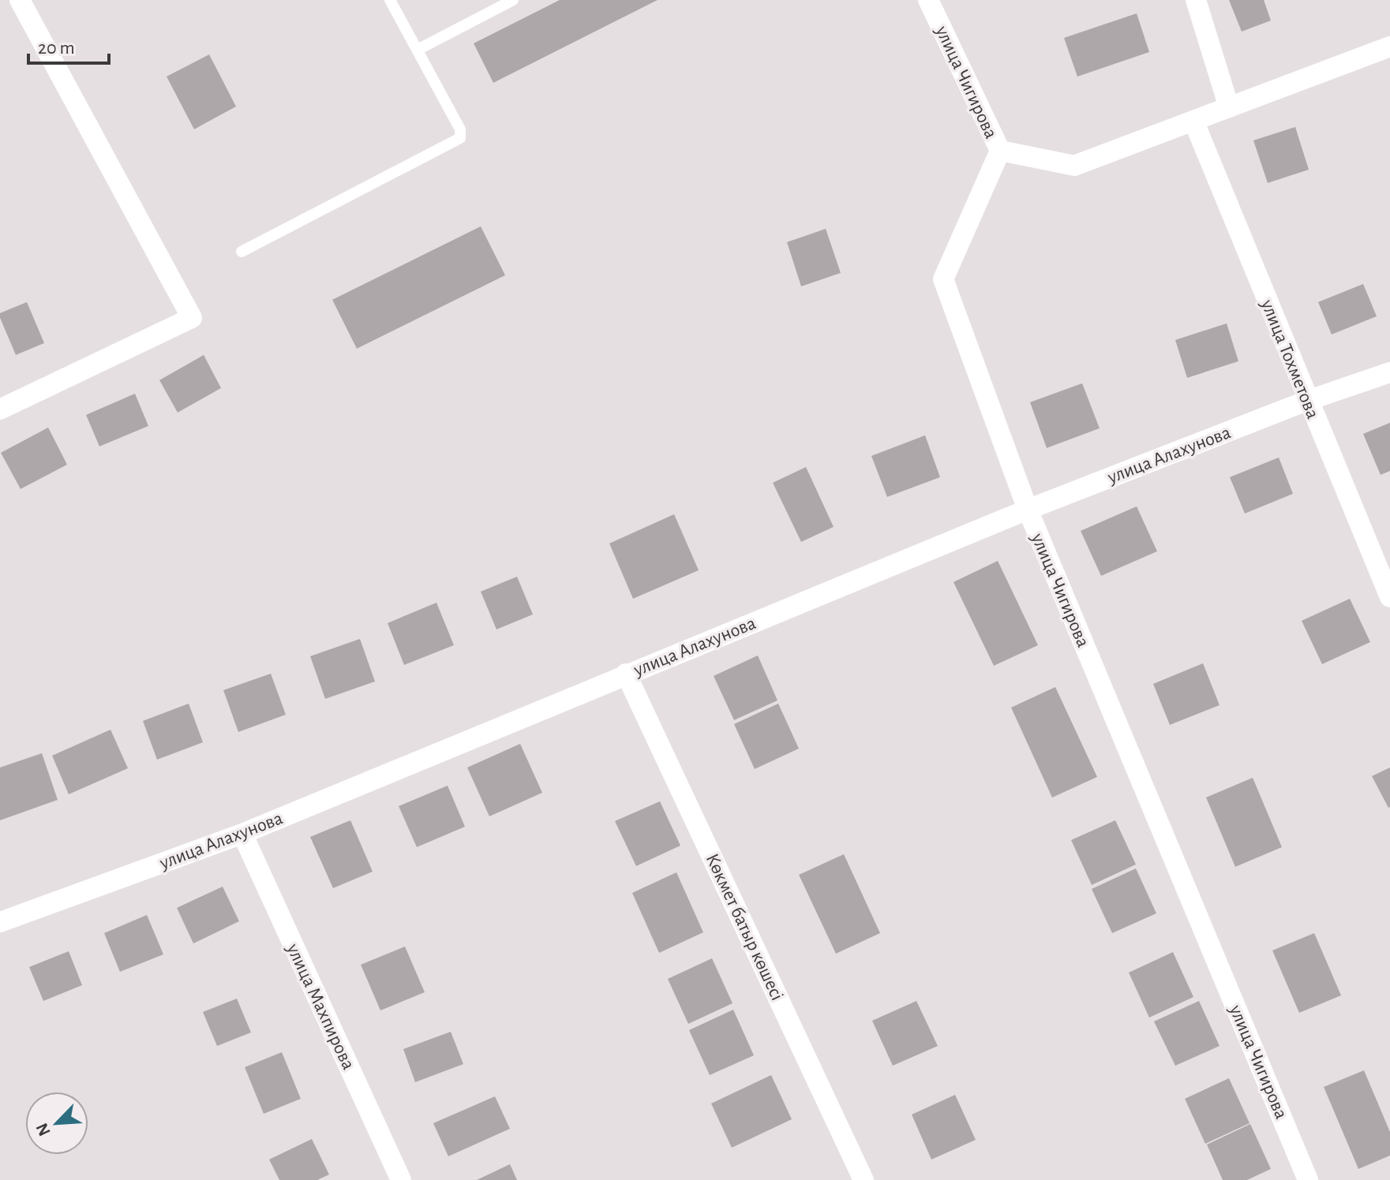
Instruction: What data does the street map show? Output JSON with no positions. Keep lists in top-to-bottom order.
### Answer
{
  "streets": {
    "street": [
      "улица Чигирова",
      "улица Тохметова",
      "улица Алахунова",
      "Көкмет батыр көшесі",
      "улица Махпирова"
    ]
  },
  "crossings": [
    ["улица Чигирова", "улица Алахунова"],
    ["улица Тохметова", "улица Алахунова"],
    ["улица Алахунова", "Көкмет батыр көшесі"],
    ["улица Алахунова", "улица Махпирова"]
  ],
  "scale_bar": "20 m",
  "north": "bottom left"
}
